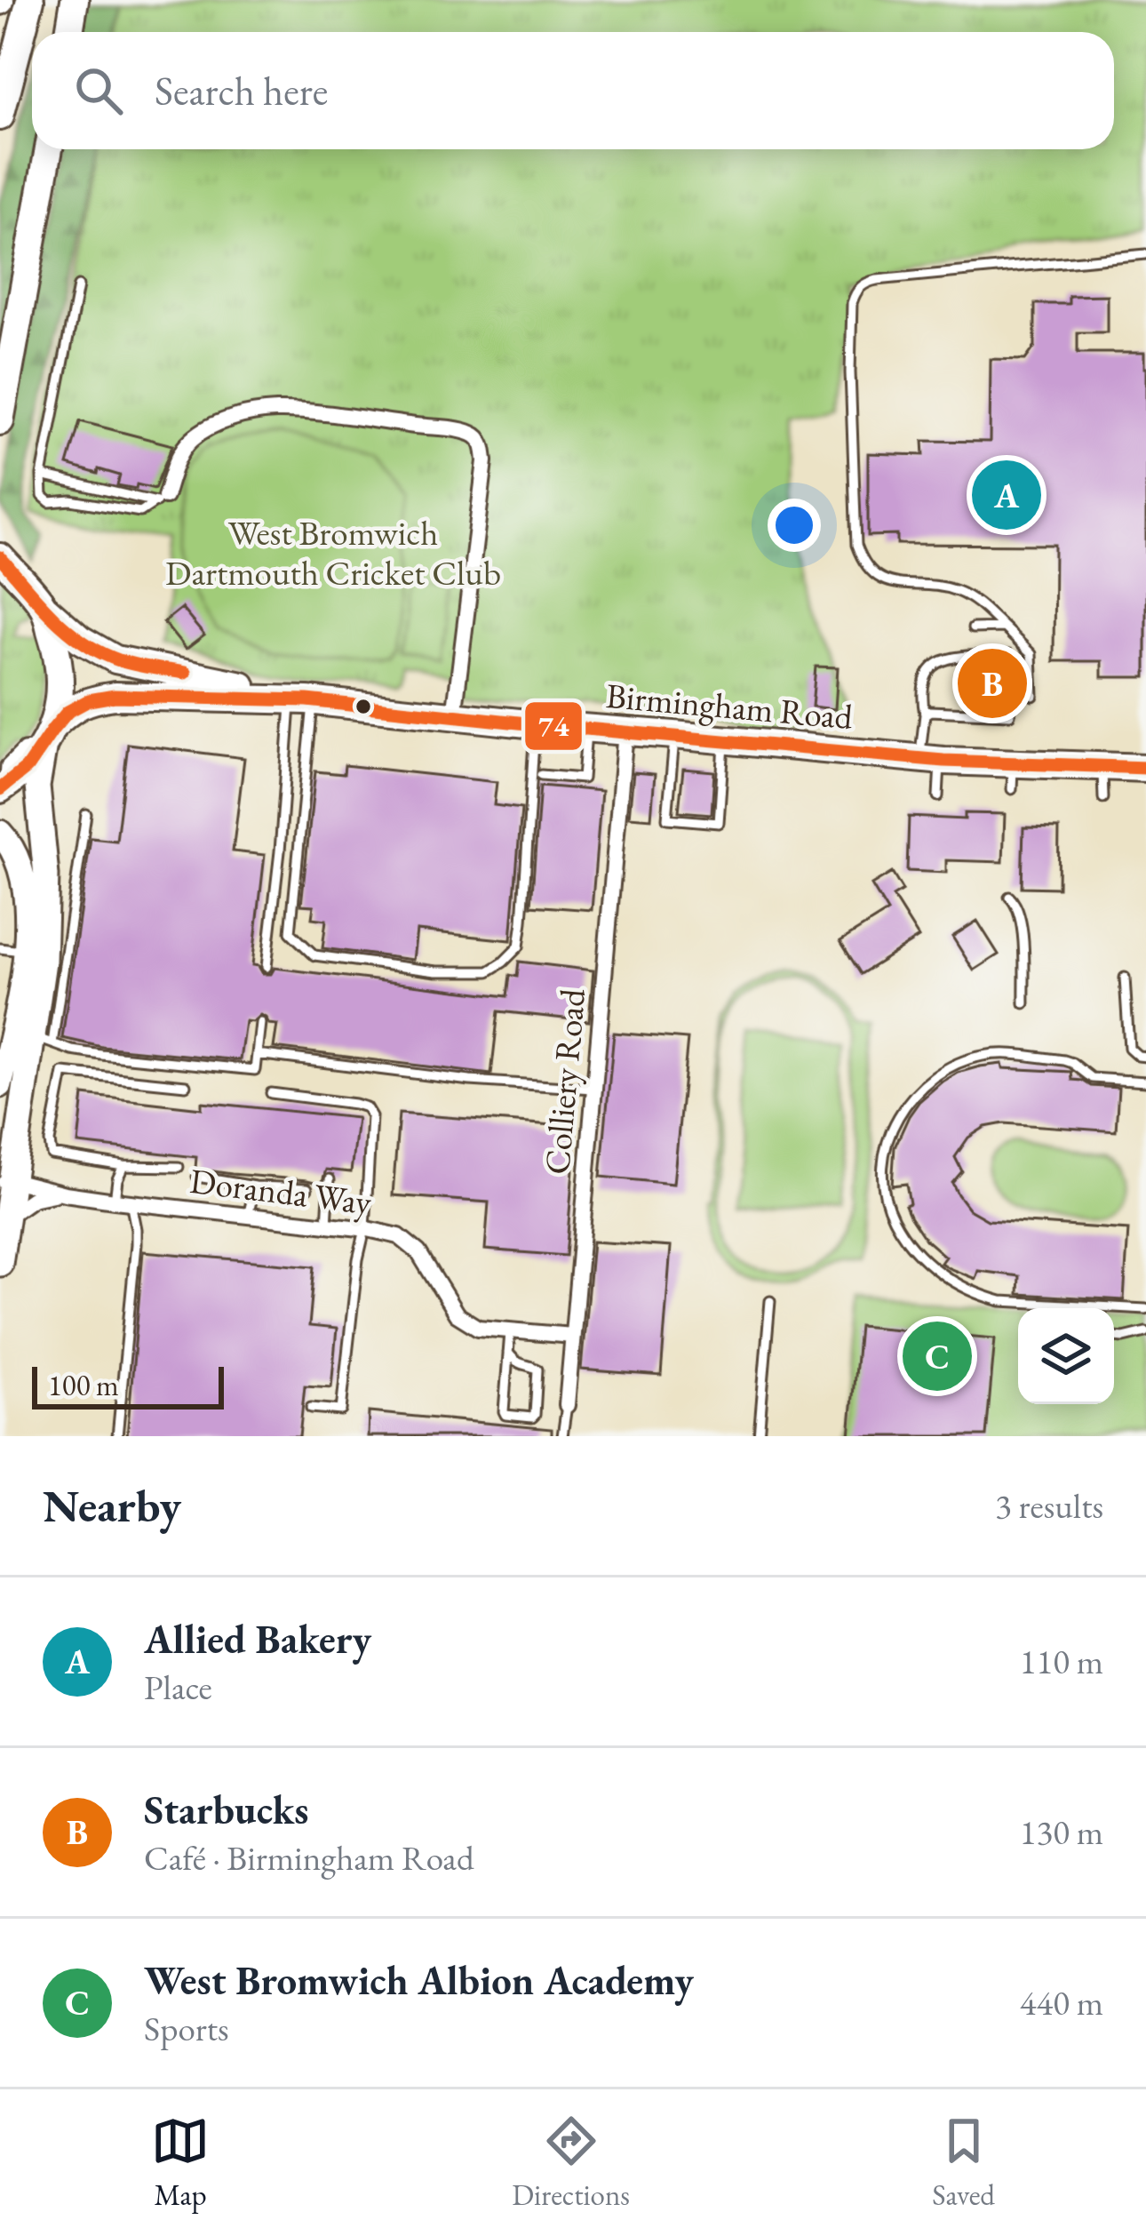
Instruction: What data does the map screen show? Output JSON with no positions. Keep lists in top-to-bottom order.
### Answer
{
  "streets": {
    "highway": ["Birmingham Road"],
    "street": ["Colliery Road", "Doranda Way"]
  },
  "crossings": [
    ["Birmingham Road", "Colliery Road"],
    ["Colliery Road", "Doranda Way"]
  ],
  "parks": ["West Bromwich Dartmouth Cricket Club"],
  "lines": ["transit line 74"],
  "scale_bar": "100 m",
  "page": {
    "search": "Search here",
    "pins": ["A", "B", "C"],
    "scale": "100 m",
    "heading": ["Nearby", "3 results"],
    "list": [
      {
        "mark": "A",
        "name": "Allied Bakery",
        "note": "Place",
        "value": "110 m"
      },
      {
        "mark": "B",
        "name": "Starbucks",
        "note": "Café · Birmingham Road",
        "value": "130 m"
      },
      {
        "mark": "C",
        "name": "West Bromwich Albion Academy",
        "note": "Sports",
        "value": "440 m"
      }
    ],
    "nav": ["Map", "Directions", "Saved"]
  }
}
